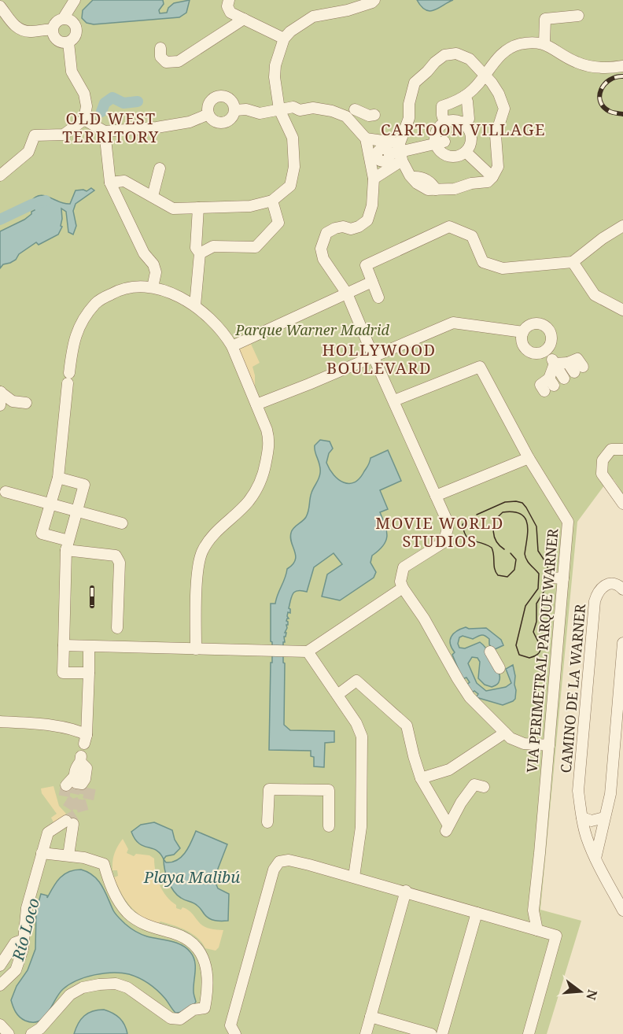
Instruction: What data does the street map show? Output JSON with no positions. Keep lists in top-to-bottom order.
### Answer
{
  "streets": {
    "street": ["VIA PERIMETRAL PARQUE WARNER", "CAMINO DE LA WARNER"]
  },
  "districts": [
    "OLD WEST TERRITORY",
    "CARTOON VILLAGE",
    "HOLLYWOOD BOULEVARD",
    "MOVIE WORLD STUDIOS"
  ],
  "water": ["Playa Malibú", "Río Loco"],
  "parks": ["Parque Warner Madrid"],
  "north": "right"
}
